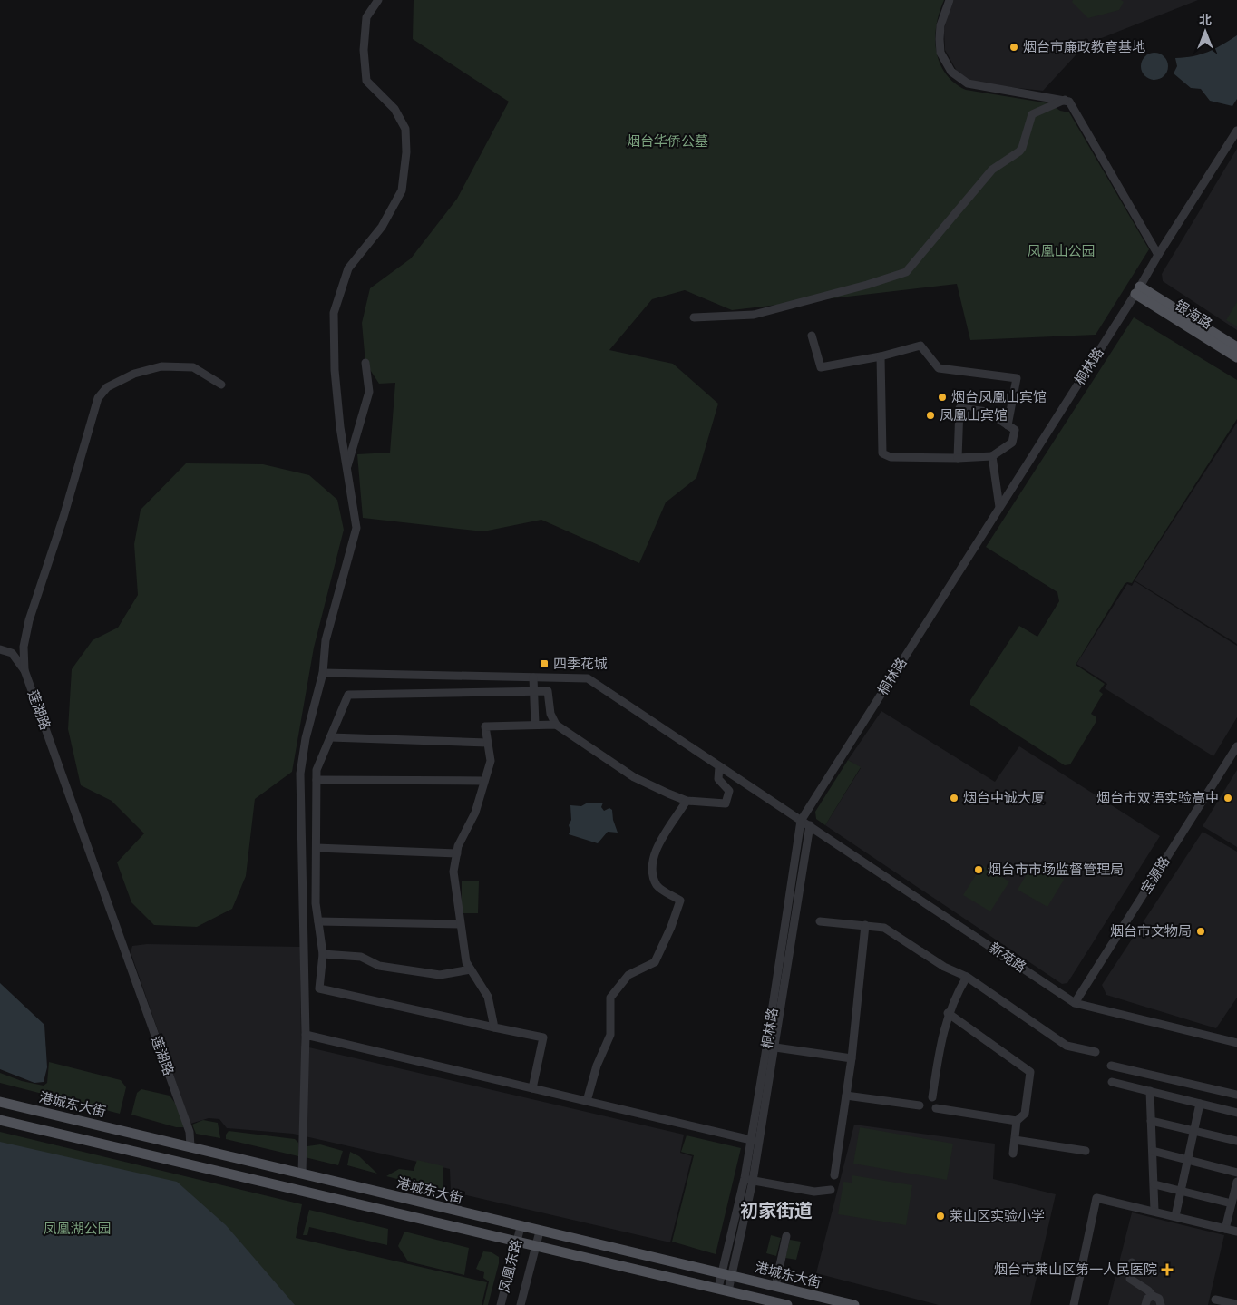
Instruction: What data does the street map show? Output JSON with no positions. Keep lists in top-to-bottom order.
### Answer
{
  "streets": {
    "main road": ["银海路", "港城东大街"],
    "street": [
      "桐林路",
      "莲湖路",
      "宝源路",
      "新苑路",
      "凤凰东路"
    ]
  },
  "crossings": [
    ["银海路", "桐林路"],
    ["桐林路", "新苑路"],
    ["桐林路", "港城东大街"],
    ["莲湖路", "港城东大街"],
    ["宝源路", "新苑路"],
    ["港城东大街", "凤凰东路"]
  ],
  "districts": ["初家街道"],
  "parks": ["烟台华侨公墓", "凤凰山公园", "凤凰湖公园"],
  "places": {
    "other": [
      "烟台市廉政教育基地",
      "烟台凤凰山宾馆",
      "凤凰山宾馆",
      "烟台中诚大厦",
      "烟台市双语实验高中",
      "烟台市市场监督管理局",
      "烟台市文物局",
      "莱山区实验小学"
    ],
    "transit": ["四季花城"],
    "health": ["烟台市莱山区第一人民医院"]
  },
  "north": "top"
}
